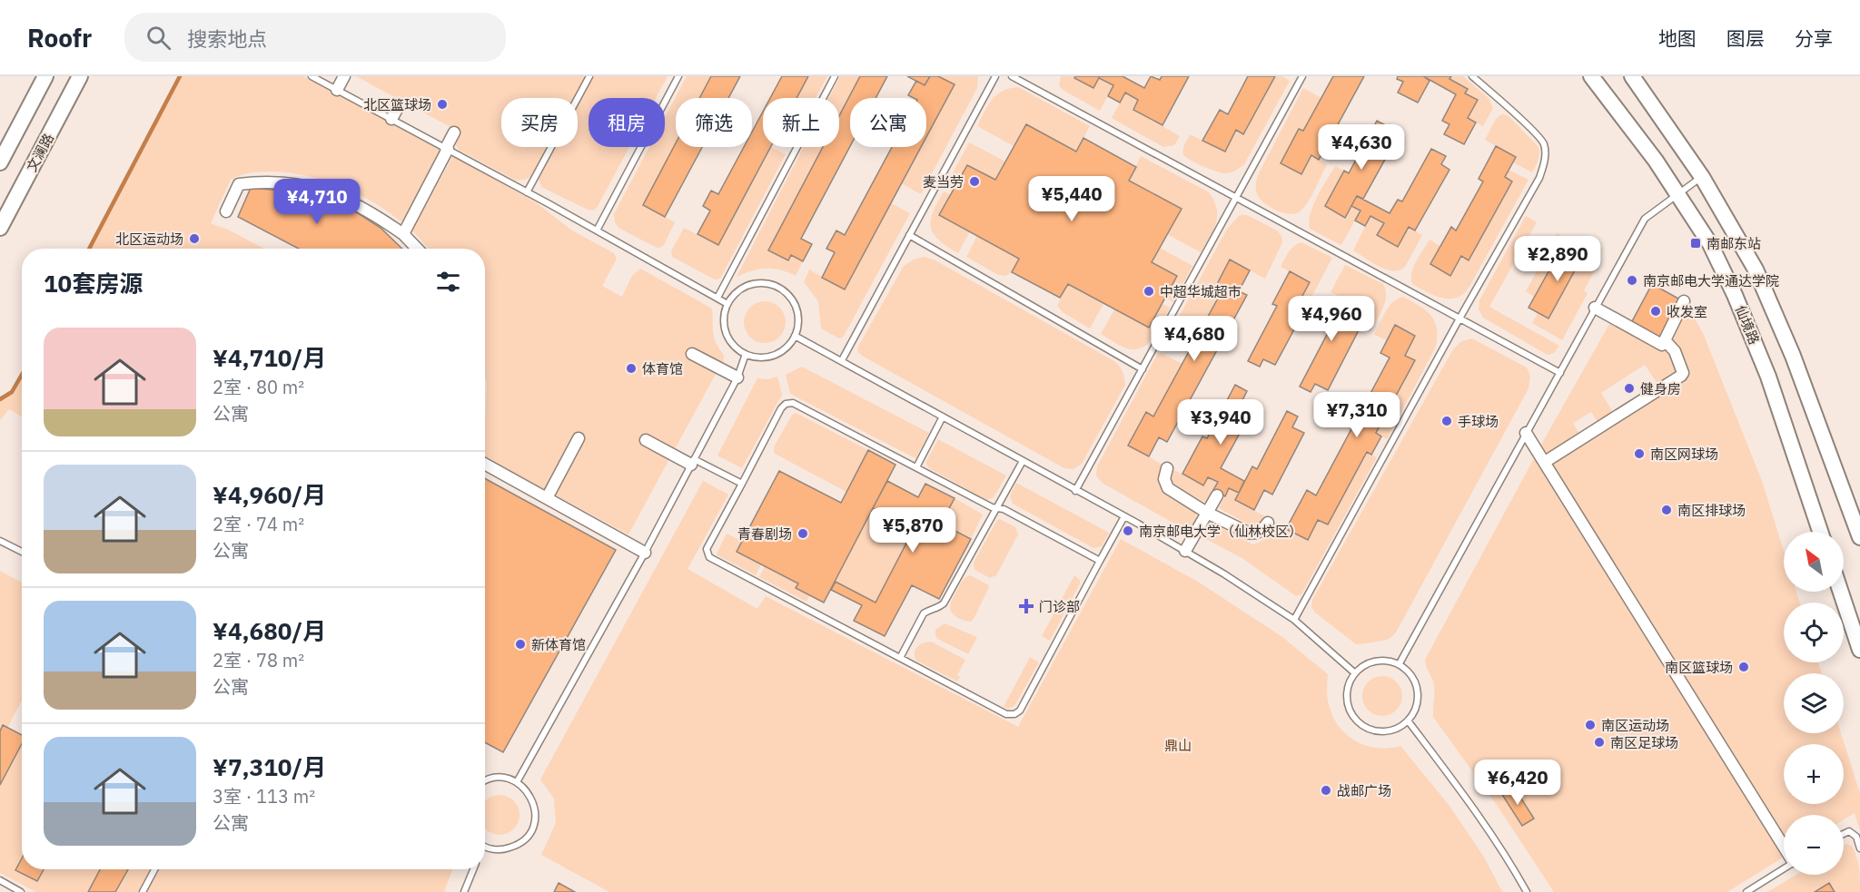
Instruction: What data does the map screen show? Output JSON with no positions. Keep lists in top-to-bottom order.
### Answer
{
  "streets": {
    "main road": ["文澜路", "仙境路"]
  },
  "parks": ["鼎山"],
  "places": {
    "other": [
      "北区篮球场",
      "麦当劳",
      "北区运动场",
      "南京邮电大学通达学院",
      "中超华城超市",
      "收发室",
      "体育馆",
      "健身房",
      "手球场",
      "南区网球场",
      "南区排球场",
      "南京邮电大学（仙林校区）",
      "青春剧场",
      "新体育馆",
      "南区篮球场",
      "南区运动场",
      "南区足球场",
      "战邮广场"
    ],
    "transit": ["南邮东站"],
    "health": ["门诊部"]
  },
  "north": "top left",
  "page": {
    "header": "Roofr",
    "search": "搜索地点",
    "nav": ["地图", "图层", "分享"],
    "chip": [
      "买房",
      "租房",
      "筛选",
      "新上",
      "公寓"
    ],
    "price": [
      "¥4,630",
      "¥5,440",
      "¥4,710",
      "¥2,890",
      "¥4,960",
      "¥4,680",
      "¥7,310",
      "¥3,940",
      "¥5,870",
      "¥6,420"
    ],
    "heading": "10套房源",
    "list": [
      {
        "name": "¥4,710/月",
        "note": "2室 · 80 m² · 公寓"
      },
      {
        "name": "¥4,960/月",
        "note": "2室 · 74 m² · 公寓"
      },
      {
        "name": "¥4,680/月",
        "note": "2室 · 78 m² · 公寓"
      },
      {
        "name": "¥7,310/月",
        "note": "3室 · 113 m² · 公寓"
      }
    ],
    "map_buttons": ["+", "−"]
  }
}
